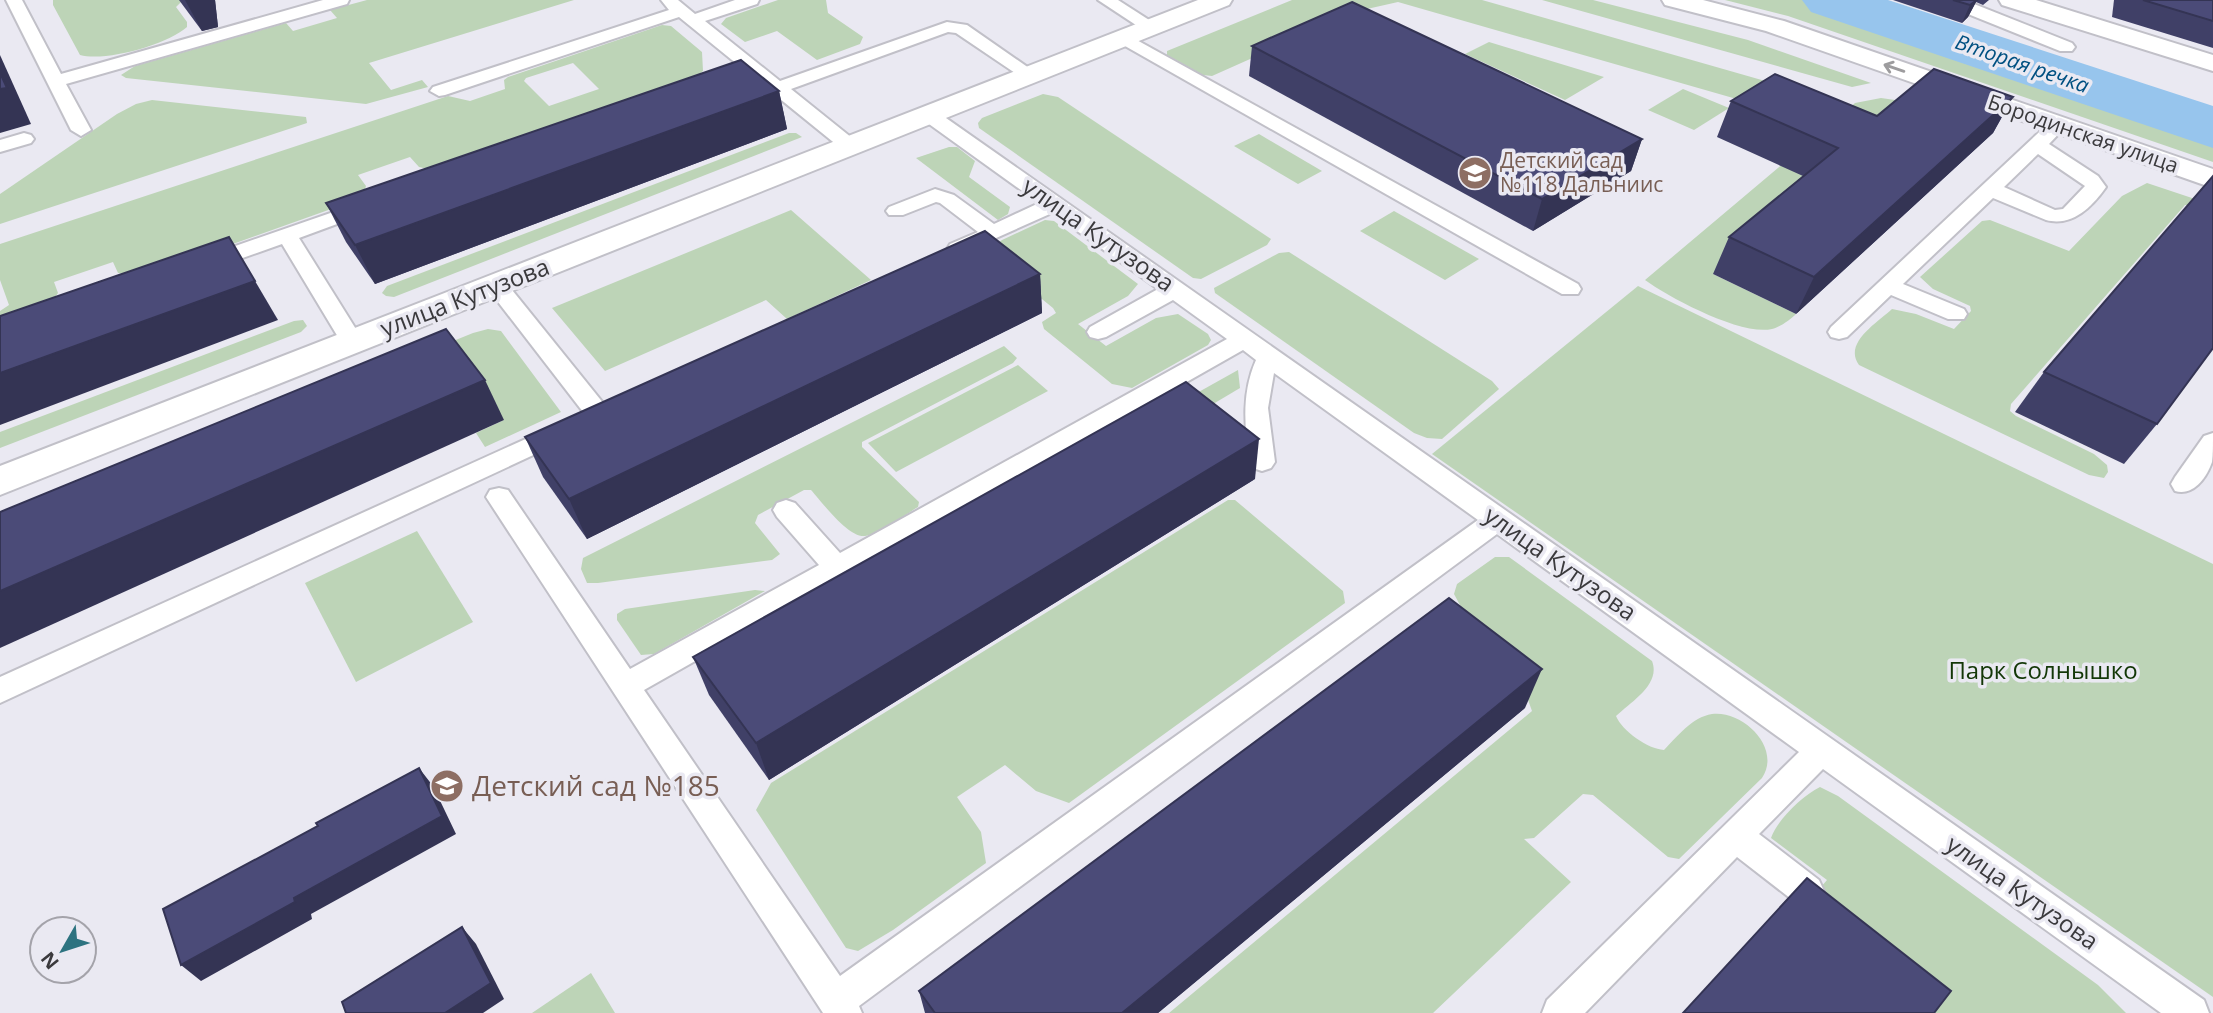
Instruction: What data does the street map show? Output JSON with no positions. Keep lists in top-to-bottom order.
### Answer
{
  "streets": {
    "street": ["Бородинская улица", "улица Кутузова"]
  },
  "one_way": ["Бородинская улица"],
  "water": ["Вторая речка"],
  "parks": ["Парк Солнышко"],
  "places": {
    "school or university": ["Детский сад №118 Дальниис", "Детский сад №185"]
  },
  "north": "bottom left"
}
